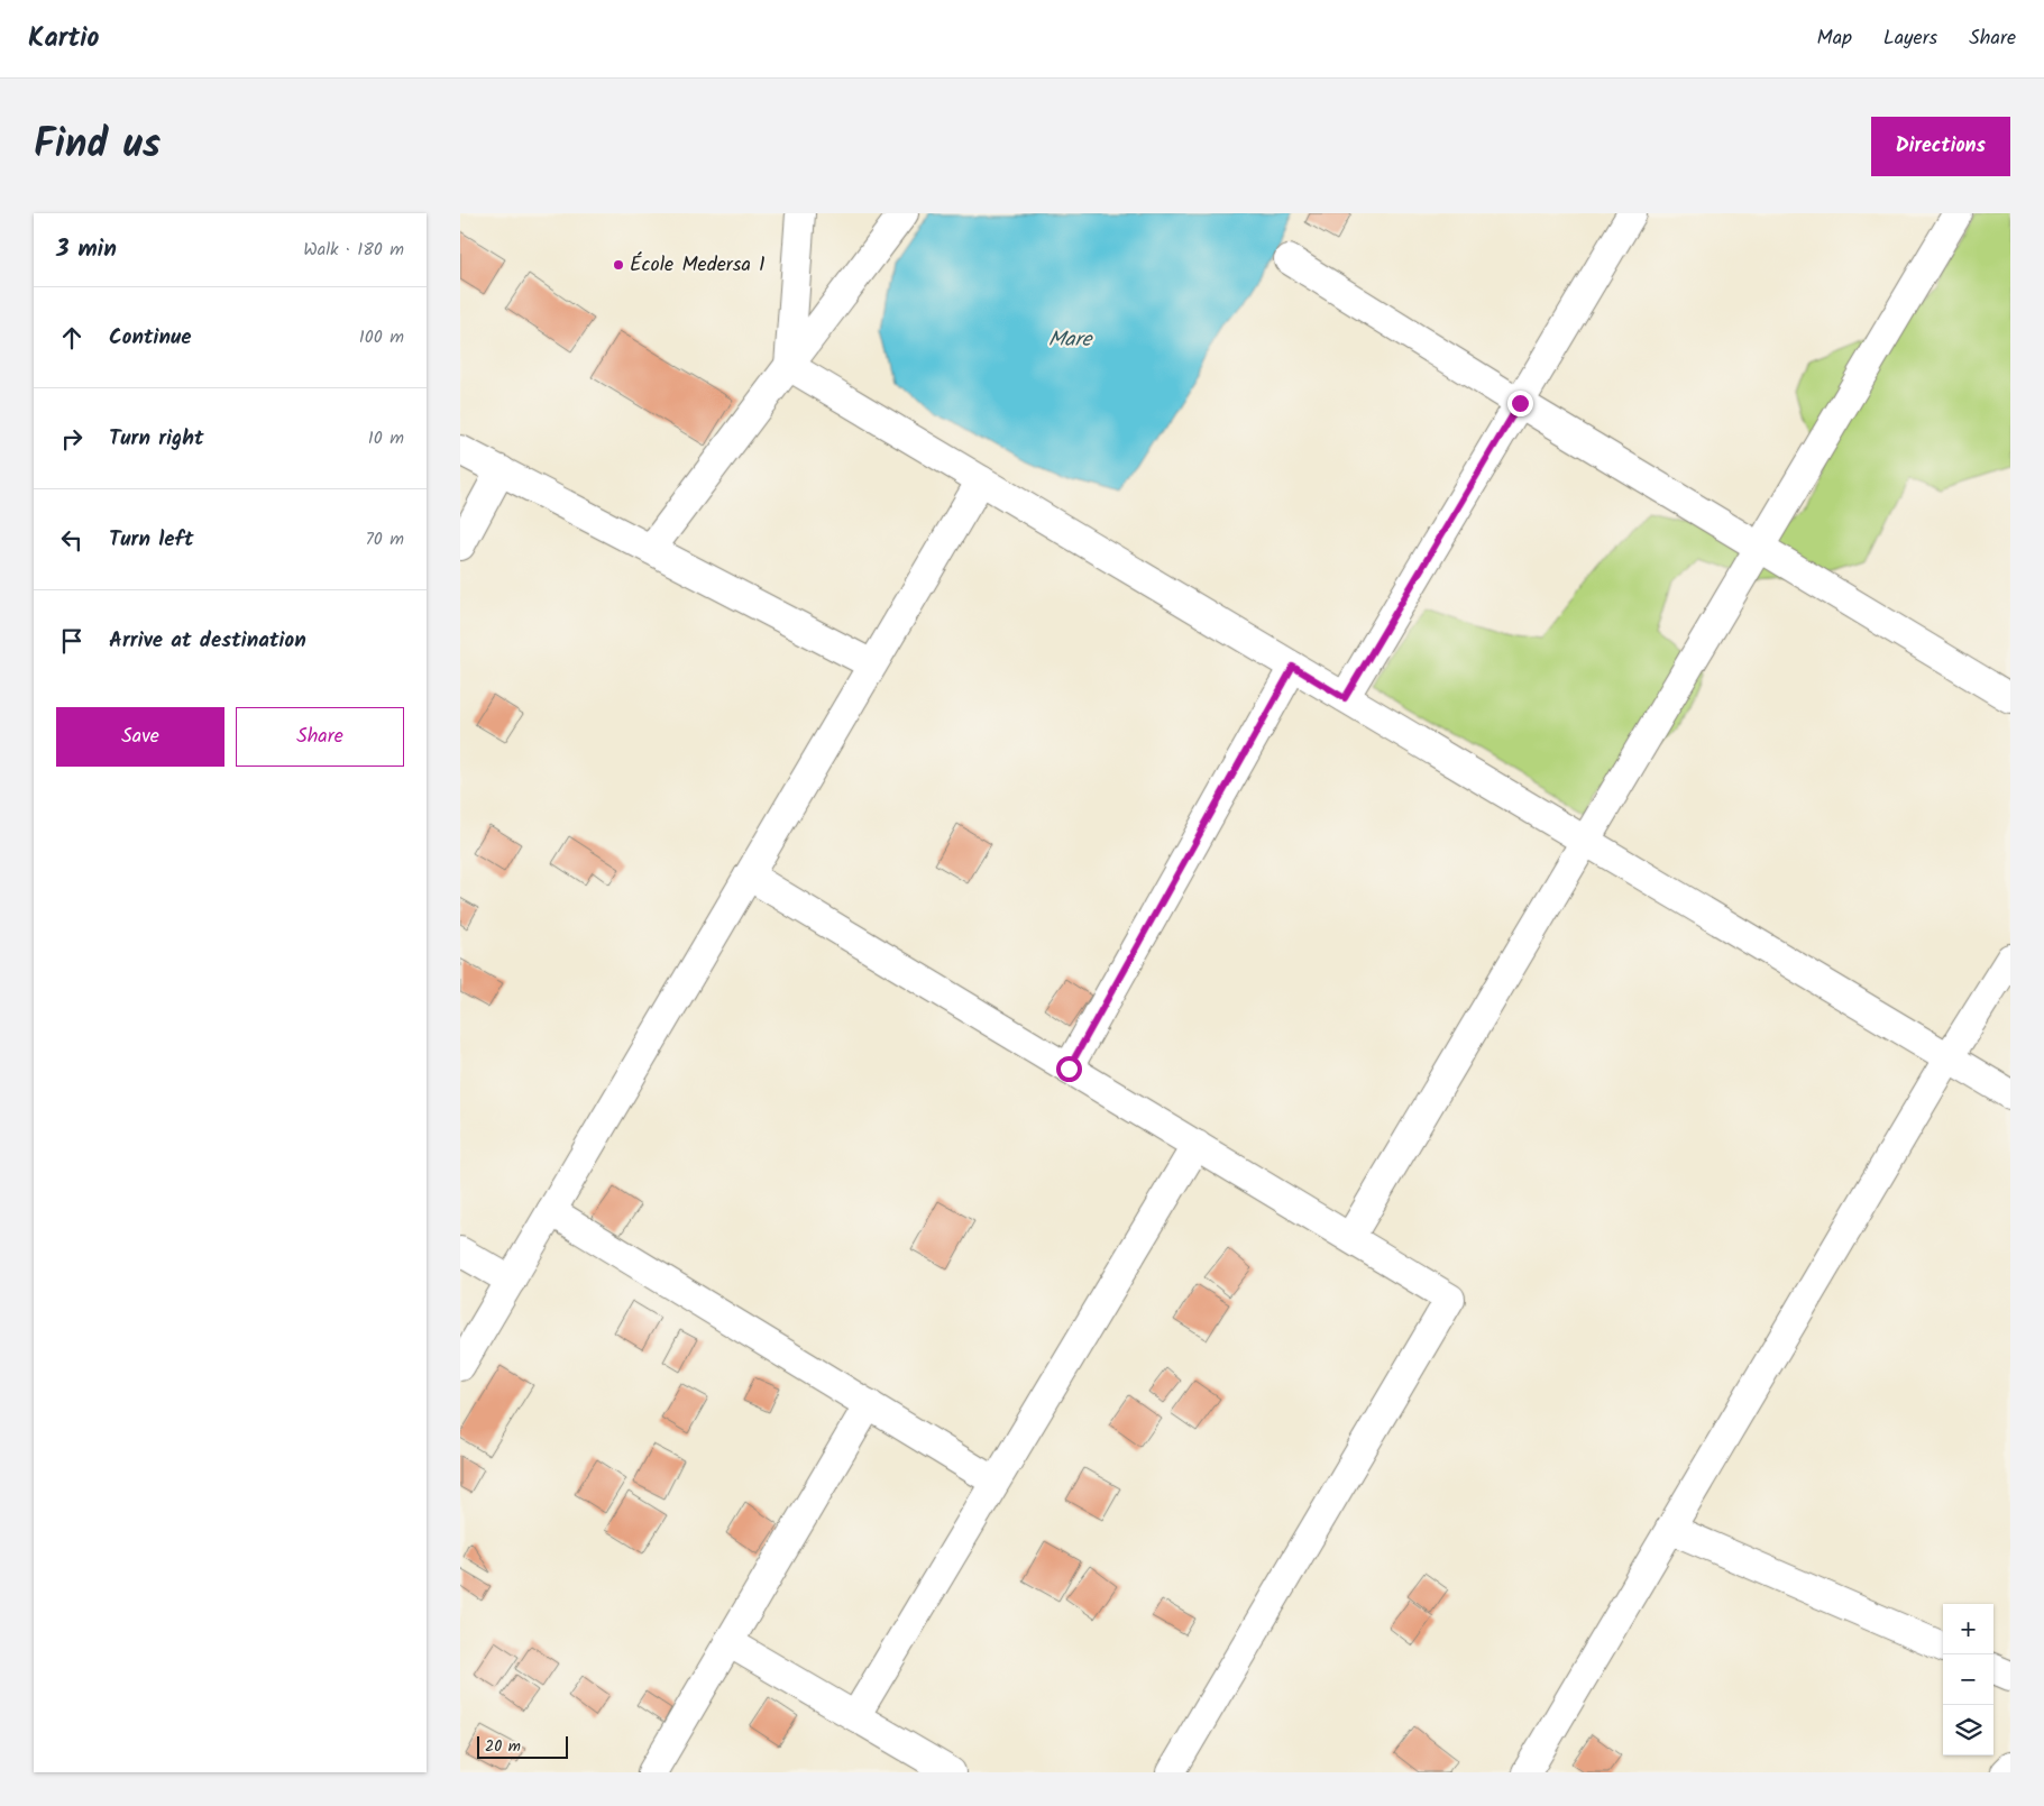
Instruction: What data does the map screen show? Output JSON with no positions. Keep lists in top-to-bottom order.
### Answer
{
  "water": ["Mare"],
  "places": ["École Medersa 1"],
  "scale_bar": "20 m",
  "page": {
    "header": "Kartio",
    "nav": ["Map", "Layers", "Share"],
    "title": "Find us",
    "buttons": [
      "Directions",
      ["Save", "Share"]
    ],
    "heading": ["3 min", "Walk · 180 m"],
    "list": [
      ["Continue", "100 m"],
      ["Turn right", "10 m"],
      ["Turn left", "70 m"],
      "Arrive at destination"
    ],
    "map_buttons": ["+", "−"],
    "scale": "20 m"
  }
}
